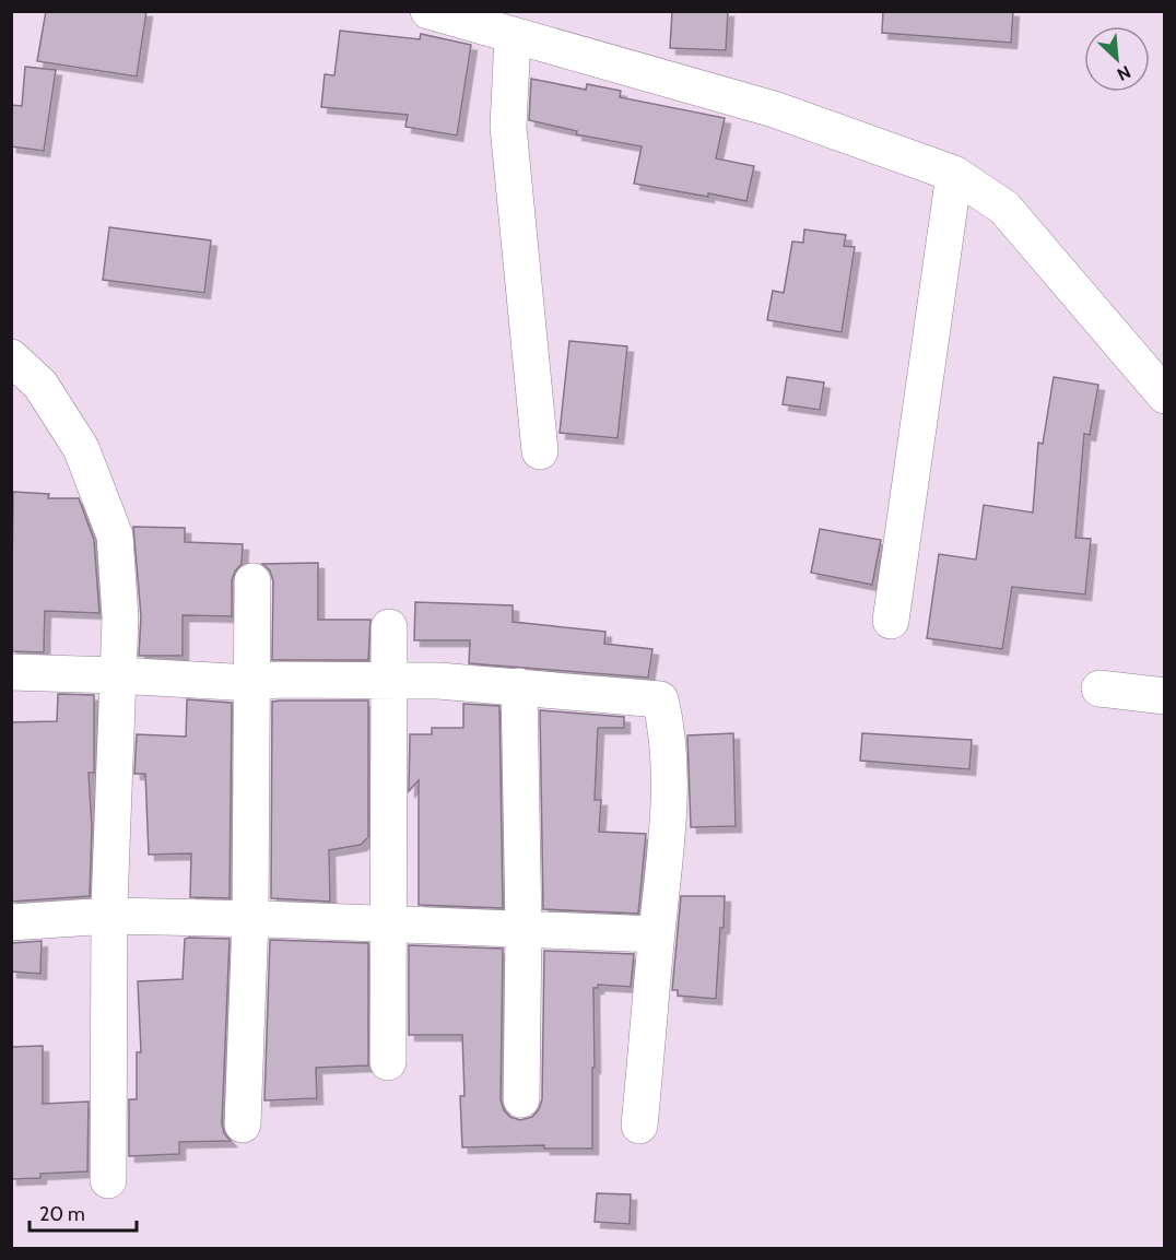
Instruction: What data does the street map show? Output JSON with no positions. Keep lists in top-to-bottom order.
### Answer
{
  "scale_bar": "20 m",
  "north": "bottom right"
}
